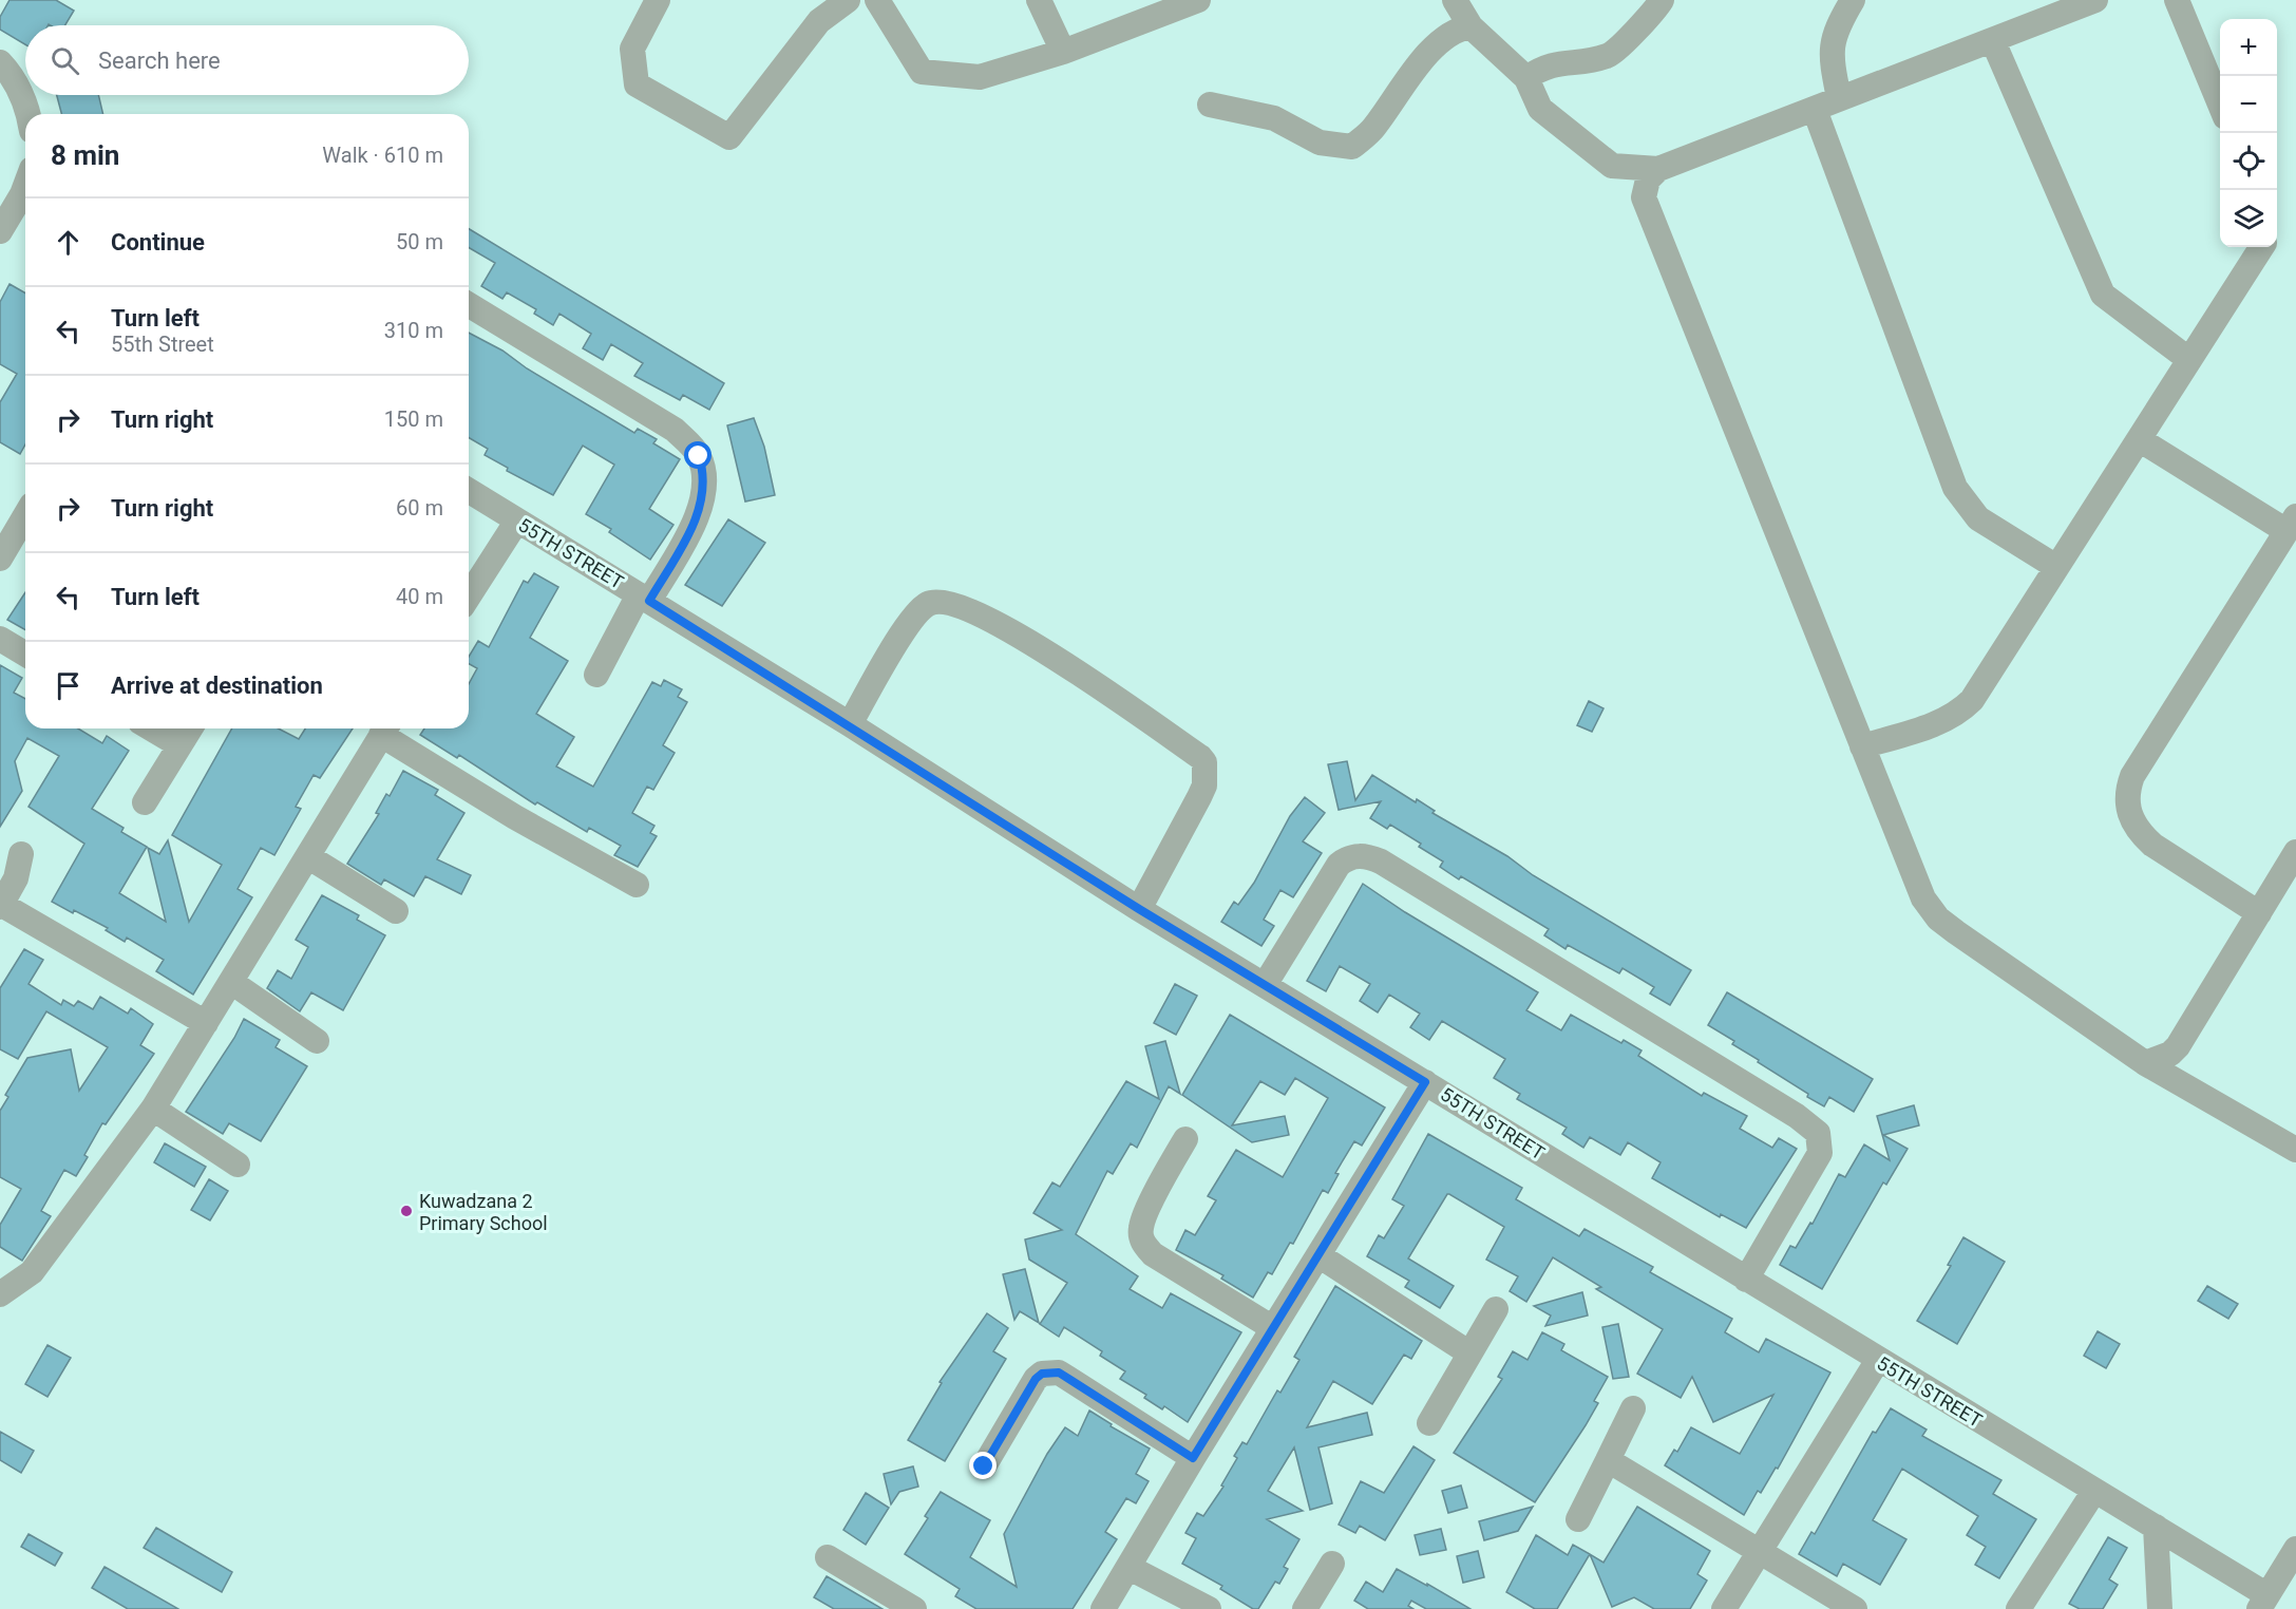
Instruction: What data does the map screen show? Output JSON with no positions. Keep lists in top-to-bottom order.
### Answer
{
  "streets": {
    "street": ["55TH STREET"]
  },
  "places": ["Kuwadzana 2 Primary School"],
  "page": {
    "map_buttons": ["+", "−"],
    "search": "Search here",
    "heading": ["8 min", "Walk · 610 m"],
    "list": [
      ["Continue", "50 m"],
      ["Turn left", "55th Street", "310 m"],
      ["Turn right", "150 m"],
      ["Turn right", "60 m"],
      ["Turn left", "40 m"],
      "Arrive at destination"
    ]
  }
}
